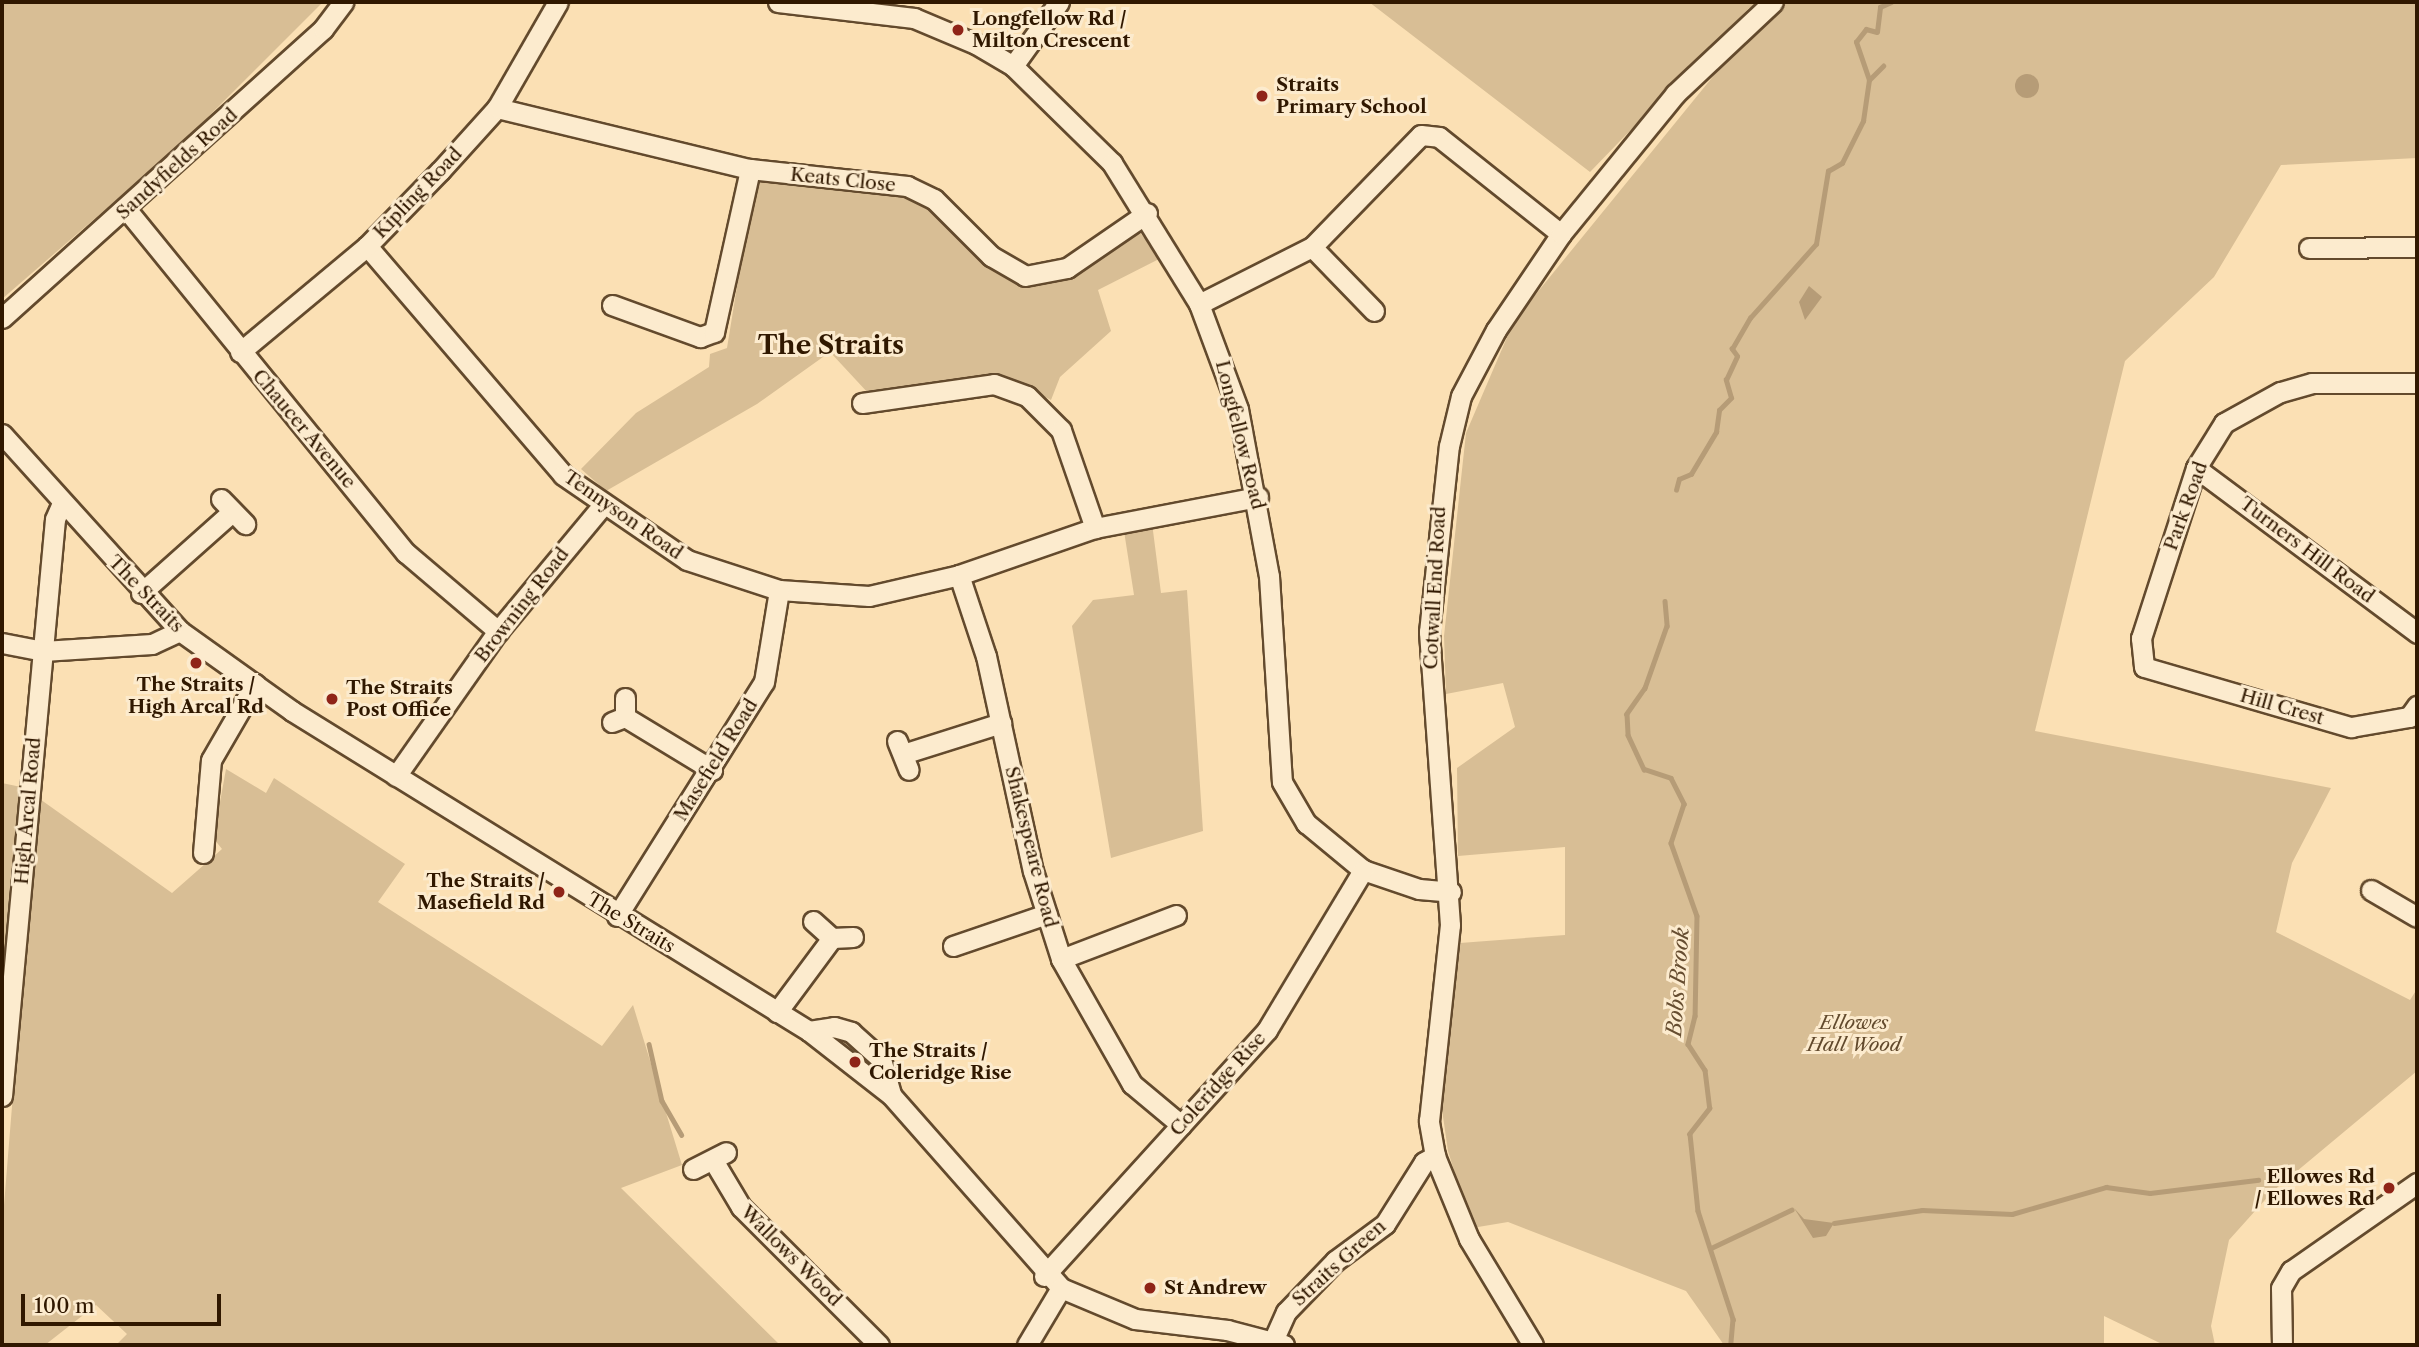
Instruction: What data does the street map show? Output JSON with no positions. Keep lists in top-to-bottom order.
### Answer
{
  "streets": {
    "street": [
      "Sandyfields Road",
      "Keats Close",
      "Kipling Road",
      "Chaucer Avenue",
      "Longfellow Road",
      "Park Road",
      "Tennyson Road",
      "Turners Hill Road",
      "Cotwall End Road",
      "The Straits",
      "Browning Road",
      "Hill Crest",
      "Masefield Road",
      "High Arcal Road",
      "Shakespeare Road",
      "Coleridge Rise",
      "Wallows Wood",
      "Straits Green"
    ]
  },
  "crossings": [
    ["Sandyfields Road", "Chaucer Avenue"],
    ["Keats Close", "Kipling Road"],
    ["Keats Close", "Longfellow Road"],
    ["Kipling Road", "Chaucer Avenue"],
    ["Kipling Road", "Tennyson Road"],
    ["Chaucer Avenue", "Browning Road"],
    ["Longfellow Road", "Tennyson Road"],
    ["Longfellow Road", "Cotwall End Road"],
    ["Longfellow Road", "Coleridge Rise"],
    ["Park Road", "Turners Hill Road"],
    ["Park Road", "Hill Crest"],
    ["Tennyson Road", "Browning Road"],
    ["Tennyson Road", "Masefield Road"],
    ["Tennyson Road", "Shakespeare Road"],
    ["Cotwall End Road", "Straits Green"],
    ["The Straits", "Browning Road"],
    ["The Straits", "Masefield Road"],
    ["The Straits", "High Arcal Road"],
    ["The Straits", "Coleridge Rise"],
    ["The Straits", "Straits Green"],
    ["Shakespeare Road", "Coleridge Rise"]
  ],
  "districts": ["The Straits"],
  "water": ["Bobs Brook"],
  "parks": ["Ellowes Hall Wood"],
  "places": [
    "Longfellow Rd / Milton Crescent",
    "Straits Primary School",
    "The Straits / High Arcal Rd",
    "The Straits Post Office",
    "The Straits / Masefield Rd",
    "The Straits / Coleridge Rise",
    "Ellowes Rd / Ellowes Rd",
    "St Andrew"
  ],
  "scale_bar": "100 m"
}
